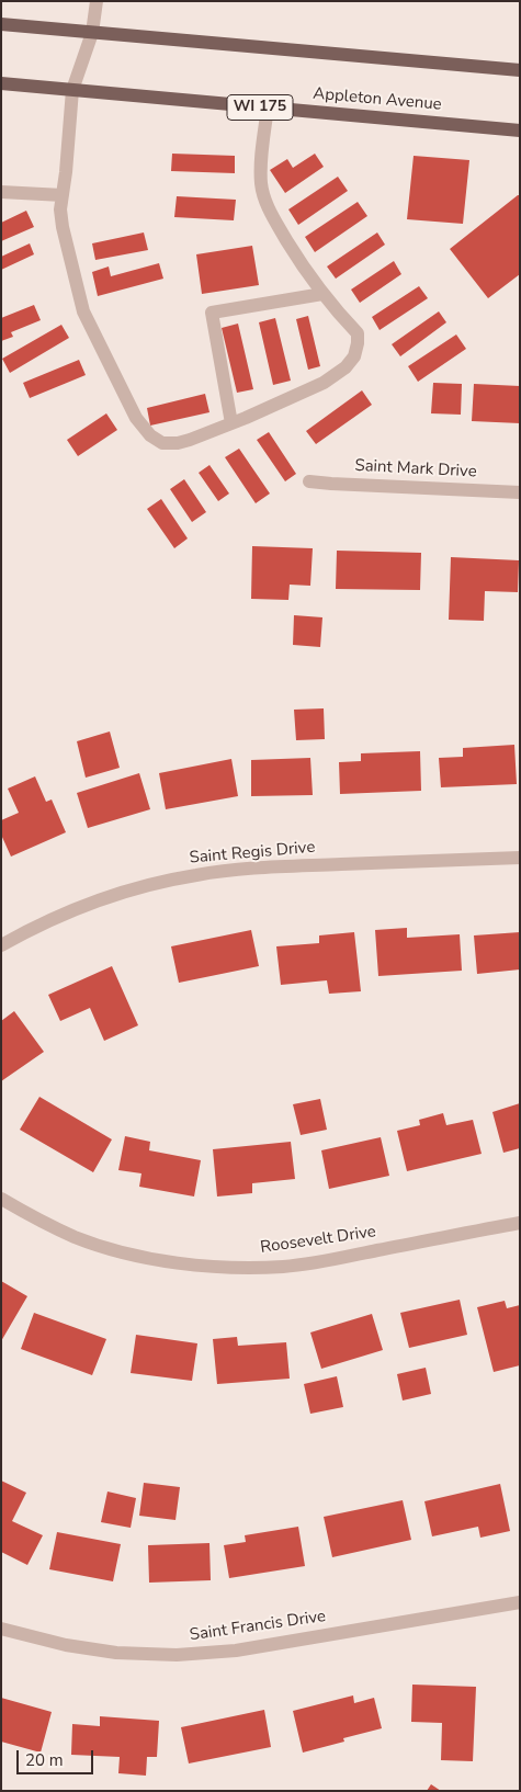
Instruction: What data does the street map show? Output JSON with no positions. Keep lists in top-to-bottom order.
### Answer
{
  "streets": {
    "main road": ["Appleton Avenue", "WI 175"],
    "street": [
      "Saint Mark Drive",
      "Saint Regis Drive",
      "Roosevelt Drive",
      "Saint Francis Drive"
    ]
  },
  "scale_bar": "20 m"
}
